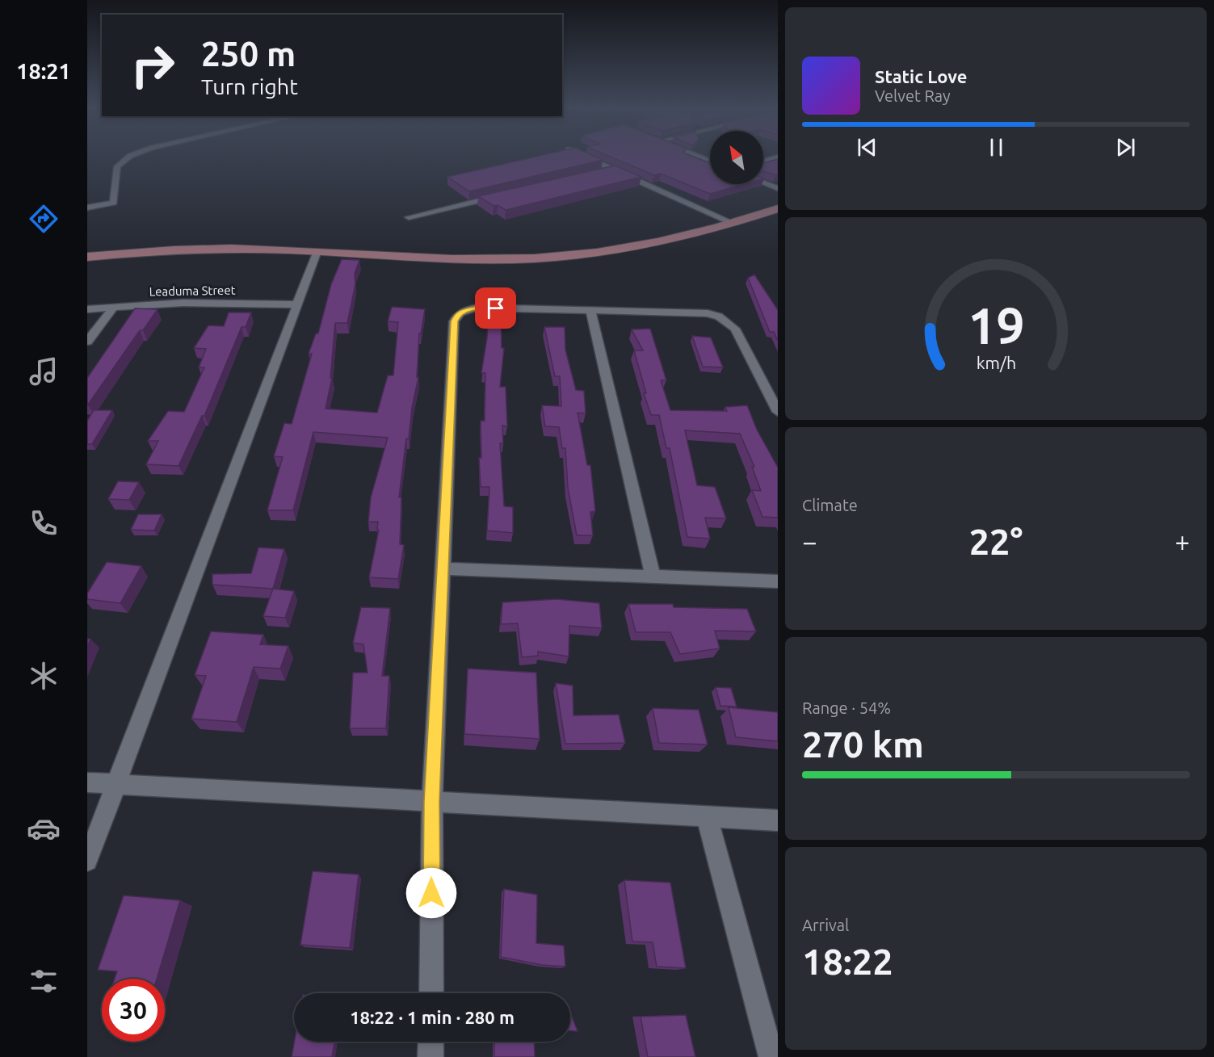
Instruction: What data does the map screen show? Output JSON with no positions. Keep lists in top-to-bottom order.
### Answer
{
  "streets": {
    "street": ["Leaduma Street"]
  },
  "north": "top left",
  "page": {
    "tabs": "18:21",
    "turn": ["250 m", "Turn right"],
    "song": ["Static Love", "Velvet Ray"],
    "tile": [
      "Climate",
      ["Range · 54%", "270 km"],
      ["Arrival", "18:22"]
    ],
    "heat": ["−", "22°", "+"],
    "limit": "30",
    "trip": "18:22 · 1 min · 280 m",
    "gauge": ["19", "km/h"]
  }
}
